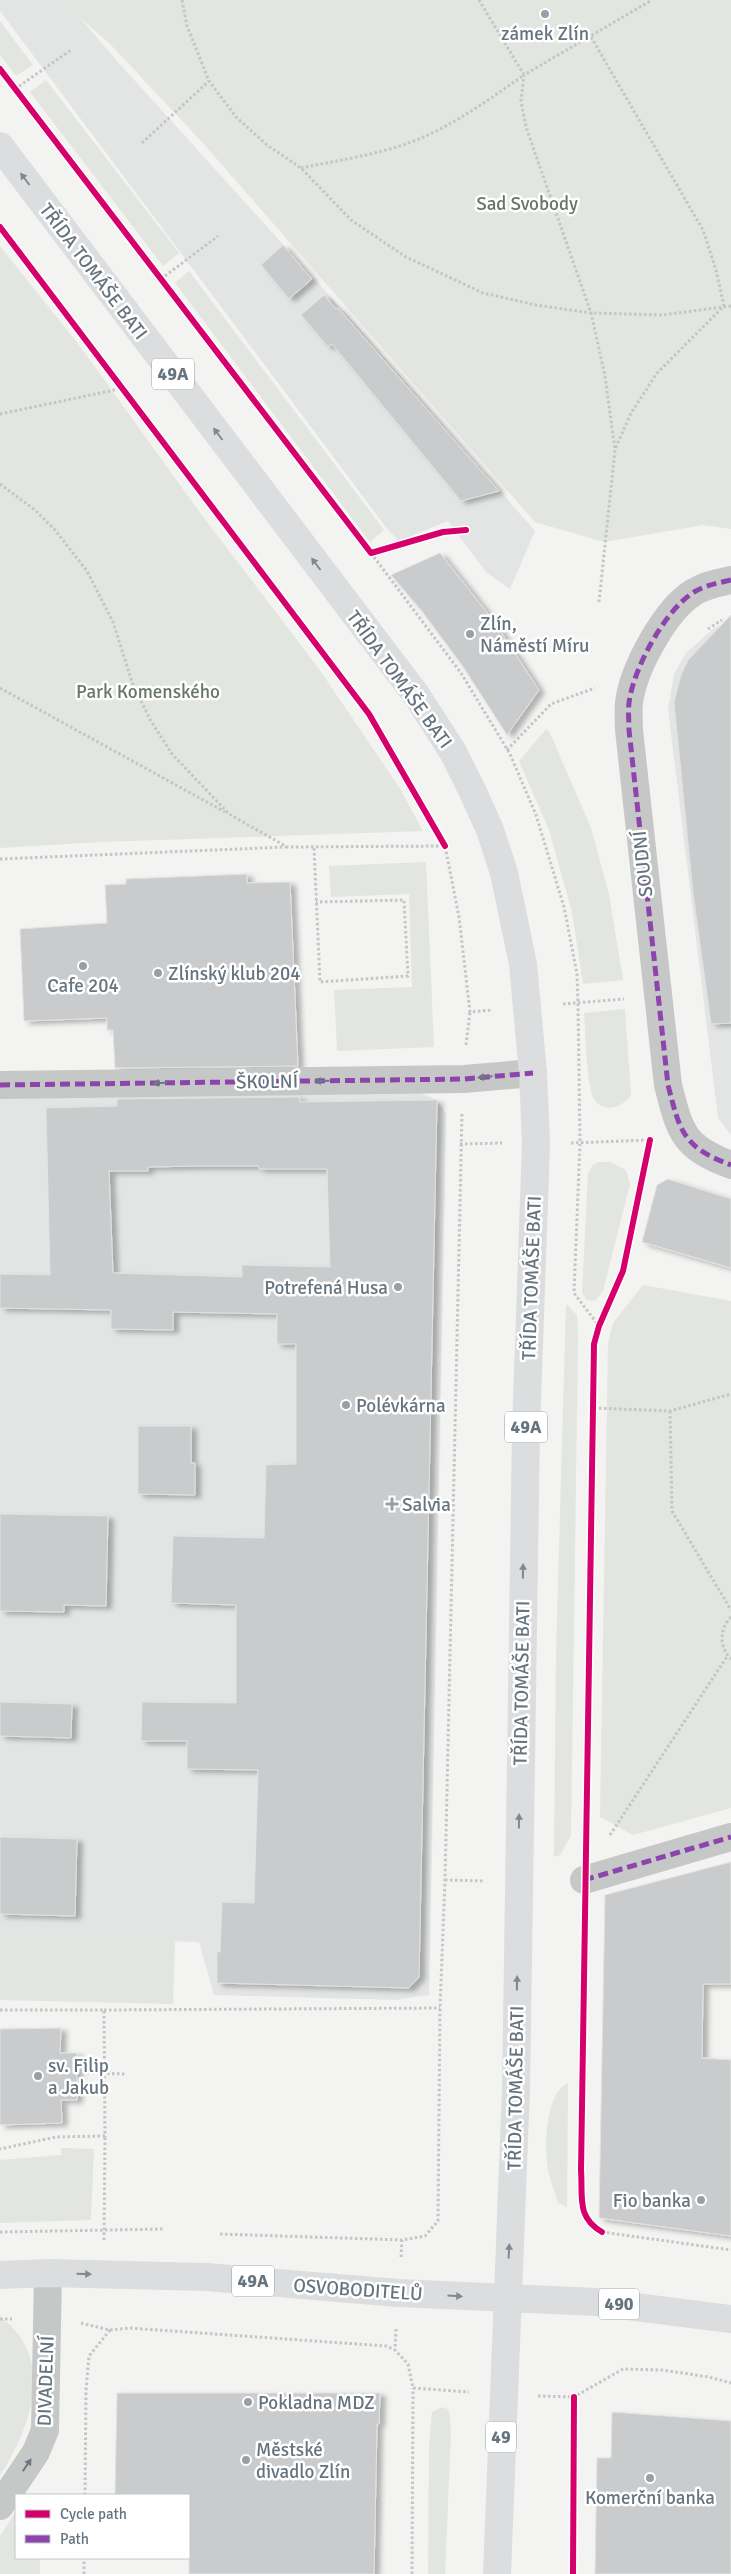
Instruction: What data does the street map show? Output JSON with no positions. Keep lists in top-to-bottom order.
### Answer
{
  "streets": {
    "main road": [
      "TŘÍDA TOMÁŠE BATI",
      "49A",
      "OSVOBODITELŮ",
      "490",
      "49"
    ],
    "street": ["SOUDNÍ", "ŠKOLNÍ", "DIVADELNÍ"]
  },
  "crossings": [
    ["TŘÍDA TOMÁŠE BATI", "ŠKOLNÍ"],
    ["TŘÍDA TOMÁŠE BATI", "OSVOBODITELŮ"],
    ["TŘÍDA TOMÁŠE BATI", "490"],
    ["OSVOBODITELŮ", "490"],
    ["OSVOBODITELŮ", "DIVADELNÍ"]
  ],
  "one_way": ["TŘÍDA TOMÁŠE BATI", "ŠKOLNÍ", "DIVADELNÍ"],
  "parks": ["Sad Svobody", "Park Komenského"],
  "places": {
    "other": [
      "zámek Zlín",
      "Zlín, Náměstí Míru",
      "Cafe 204",
      "Zlínský klub 204",
      "Potrefená Husa",
      "Polévkárna",
      "sv. Filip a Jakub",
      "Fio banka",
      "Pokladna MDZ",
      "Městské divadlo Zlín",
      "Komerční banka"
    ],
    "health": ["Salvia"]
  },
  "legend": ["Cycle path", "Path"]
}
